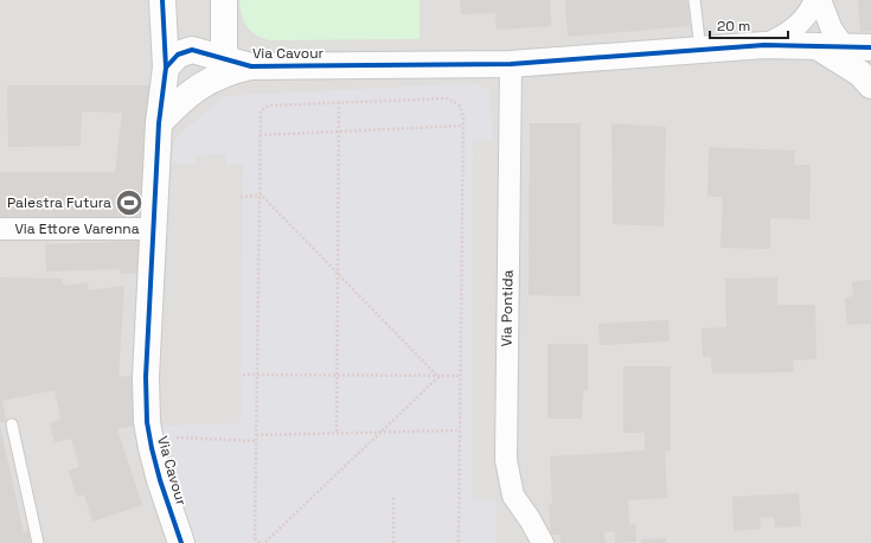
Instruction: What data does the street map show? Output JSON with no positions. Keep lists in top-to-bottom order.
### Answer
{
  "streets": {
    "street": ["Via Cavour", "Via Ettore Varenna", "Via Pontida"]
  },
  "crossings": [
    ["Via Cavour", "Via Ettore Varenna"],
    ["Via Cavour", "Via Pontida"]
  ],
  "places": {
    "sports": ["Palestra Futura"]
  },
  "scale_bar": "20 m"
}
